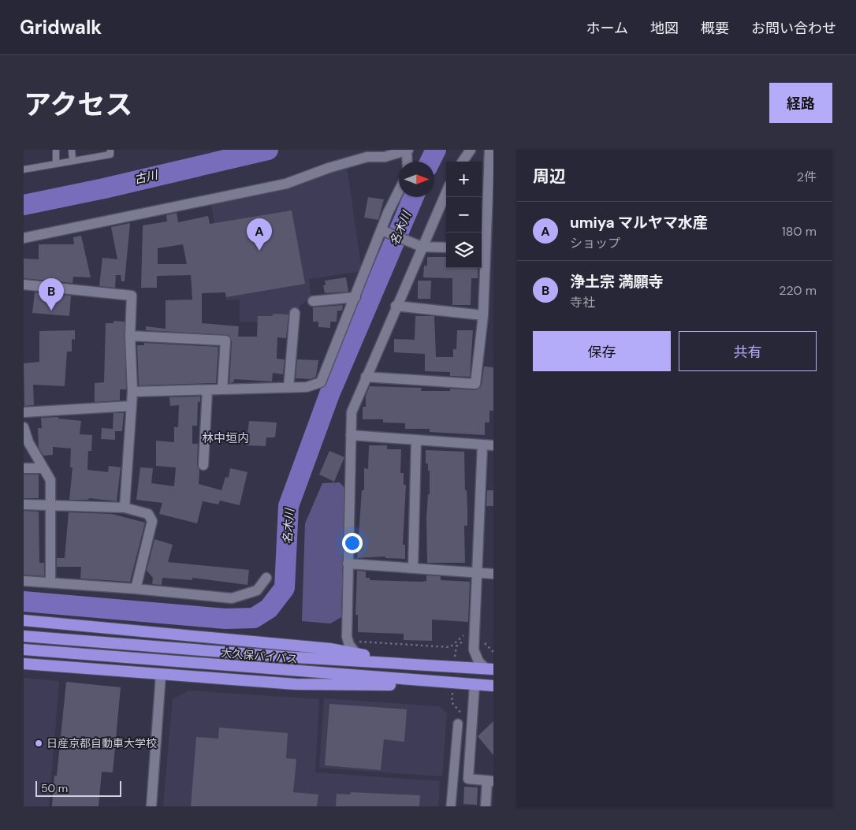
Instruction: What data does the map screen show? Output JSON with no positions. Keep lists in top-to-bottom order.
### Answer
{
  "streets": {
    "highway": ["大久保バイパス"]
  },
  "districts": ["林中垣内"],
  "water": ["古川", "名木川"],
  "places": ["日産京都自動車大学校"],
  "scale_bar": "50 m",
  "north": "right",
  "page": {
    "header": "Gridwalk",
    "nav": [
      "ホーム",
      "地図",
      "概要",
      "お問い合わせ"
    ],
    "title": "アクセス",
    "buttons": [
      "経路",
      ["保存", "共有"]
    ],
    "heading": ["周辺", "2件"],
    "map_buttons": ["+", "−"],
    "list": [
      {
        "mark": "A",
        "name": "umiya マルヤマ水産",
        "note": "ショップ",
        "value": "180 m"
      },
      {
        "mark": "B",
        "name": "浄土宗 満願寺",
        "note": "寺社",
        "value": "220 m"
      }
    ],
    "pins": ["A", "B"],
    "scale": "50 m"
  }
}
